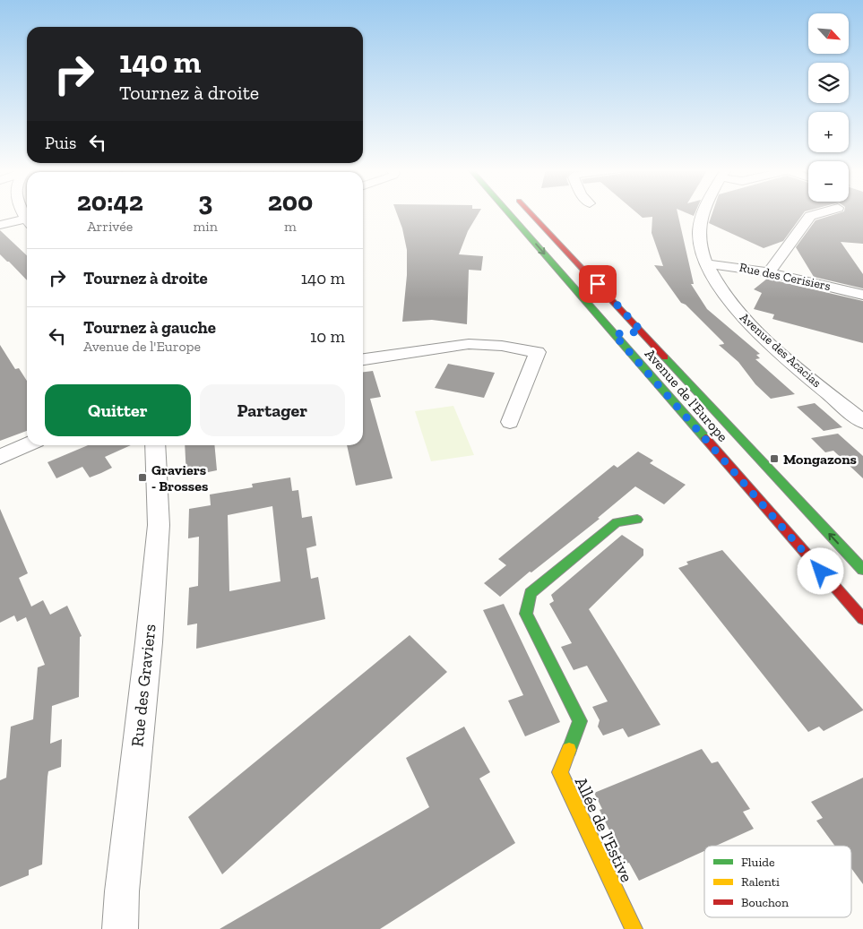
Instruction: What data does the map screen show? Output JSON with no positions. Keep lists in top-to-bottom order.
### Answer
{
  "streets": {
    "main road": ["Avenue de l'Europe", "Allée de l'Estive"],
    "street": ["Rue des Cerisiers", "Avenue des Acacias", "Rue des Graviers"]
  },
  "crossings": [
    ["Rue des Cerisiers", "Avenue des Acacias"]
  ],
  "places": {
    "transit": ["Mongazons", "Graviers - Brosses"]
  },
  "legend": ["Fluide", "Ralenti", "Bouchon"],
  "north": "bottom right",
  "page": {
    "map_buttons": ["+", "−"],
    "turn": ["140 m", "Tournez à droite"],
    "then": "Puis",
    "eta": [
      "20:42",
      "Arrivée",
      "3",
      "min",
      "200",
      "m"
    ],
    "list": [
      {
        "name": "Tournez à droite",
        "value": "140 m"
      },
      {
        "name": "Tournez à gauche",
        "note": "Avenue de l'Europe",
        "value": "10 m"
      }
    ],
    "buttons": ["Quitter", "Partager"]
  }
}
